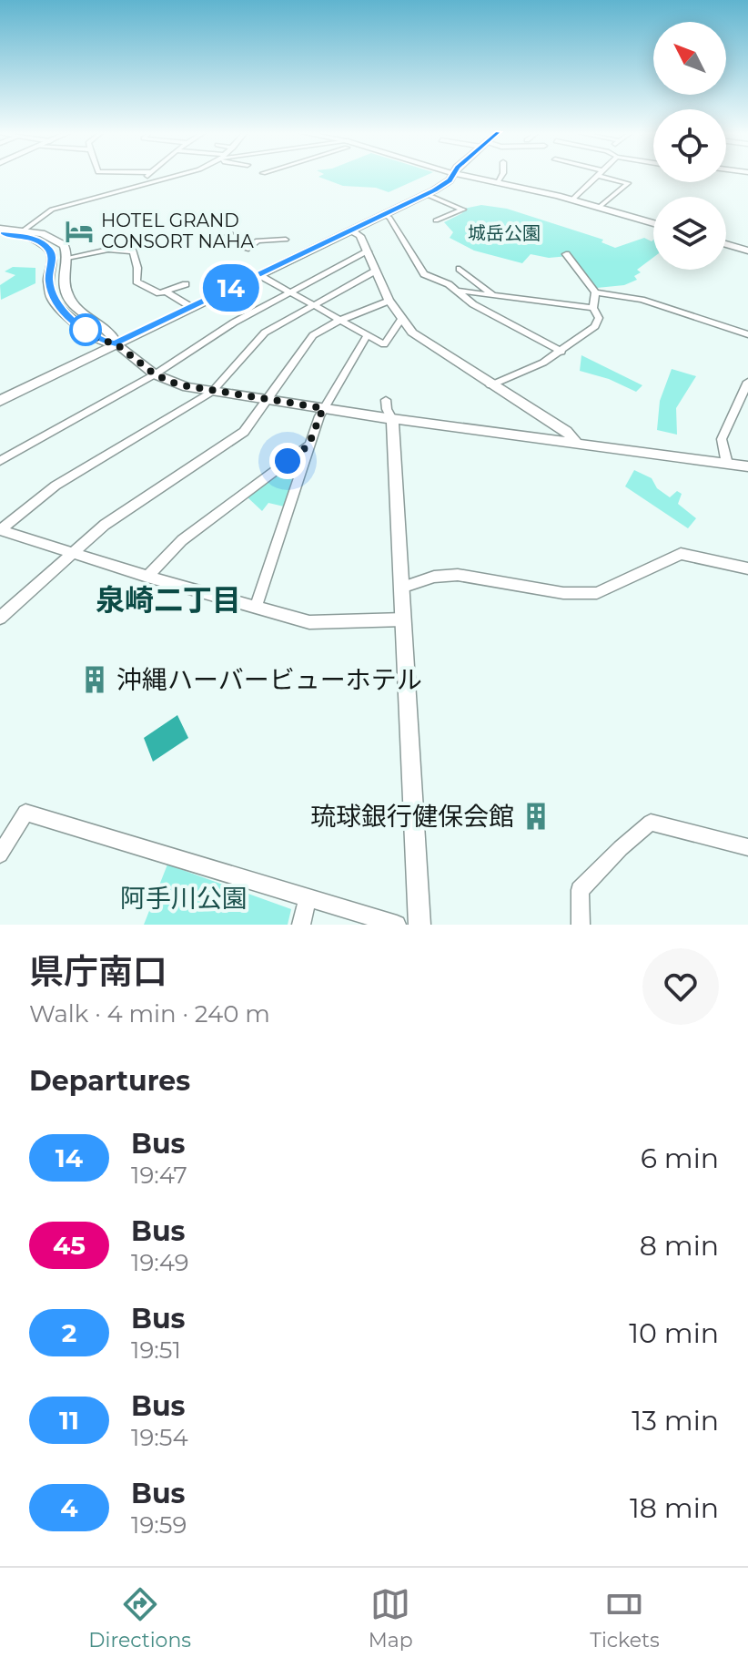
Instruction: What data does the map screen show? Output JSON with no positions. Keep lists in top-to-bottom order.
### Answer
{
  "districts": ["泉崎二丁目"],
  "parks": ["城岳公園", "阿手川公園"],
  "places": {
    "hotel": ["HOTEL GRAND CONSORT NAHA"],
    "building": ["沖縄ハーバービューホテル", "琉球銀行健保会館"]
  },
  "lines": ["bus line 14"],
  "north": "top left",
  "page": {
    "on_map": "14",
    "heading": [
      ["県庁南口", "Walk · 4 min · 240 m"],
      "Departures"
    ],
    "list": [
      {
        "mark": "14",
        "name": "Bus",
        "note": "19:47",
        "value": "6 min"
      },
      {
        "mark": "45",
        "name": "Bus",
        "note": "19:49",
        "value": "8 min"
      },
      {
        "mark": "2",
        "name": "Bus",
        "note": "19:51",
        "value": "10 min"
      },
      {
        "mark": "11",
        "name": "Bus",
        "note": "19:54",
        "value": "13 min"
      },
      {
        "mark": "4",
        "name": "Bus",
        "note": "19:59",
        "value": "18 min"
      }
    ],
    "tabs": ["Directions", "Map", "Tickets"]
  }
}
